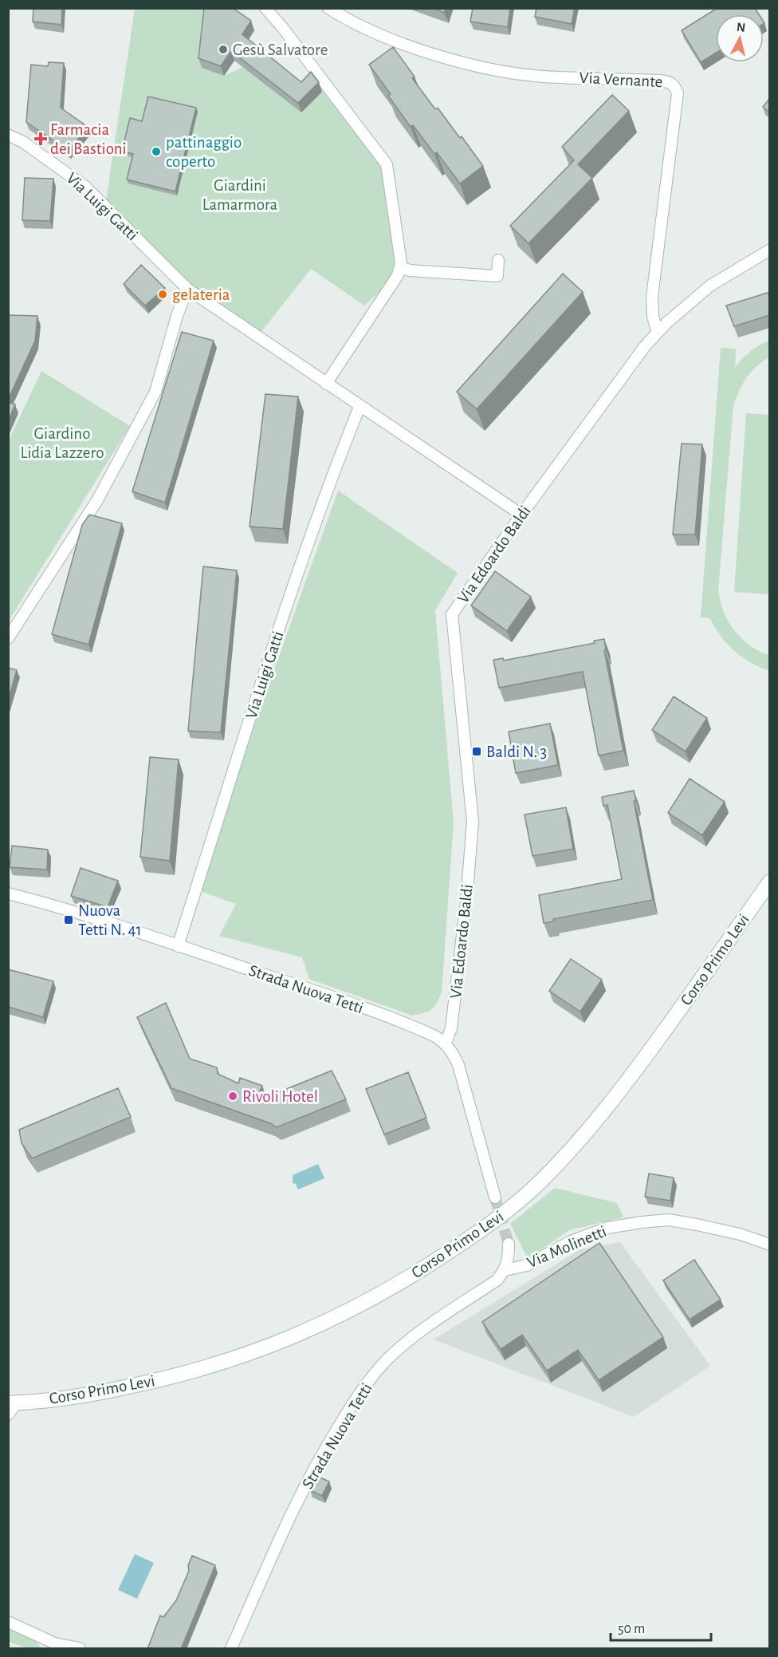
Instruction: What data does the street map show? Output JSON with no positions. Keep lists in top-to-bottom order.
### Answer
{
  "streets": {
    "main road": ["Corso Primo Levi"],
    "street": [
      "Via Vernante",
      "Via Luigi Gatti",
      "Via Edoardo Baldi",
      "Strada Nuova Tetti",
      "Via Molinetti"
    ]
  },
  "crossings": [
    ["Via Vernante", "Via Edoardo Baldi"],
    ["Via Luigi Gatti", "Via Edoardo Baldi"],
    ["Via Luigi Gatti", "Strada Nuova Tetti"],
    ["Via Edoardo Baldi", "Strada Nuova Tetti"],
    ["Strada Nuova Tetti", "Via Molinetti"]
  ],
  "parks": ["Giardini Lamarmora", "Giardino Lidia Lazzero"],
  "places": {
    "other": [
      "Gesù Salvatore",
      "pattinaggio coperto",
      "gelateria",
      "Rivoli Hotel"
    ],
    "health": ["Farmacia dei Bastioni"],
    "transit": ["Baldi N. 3", "Nuova Tetti N. 41"]
  },
  "scale_bar": "50 m",
  "north": "top"
}
